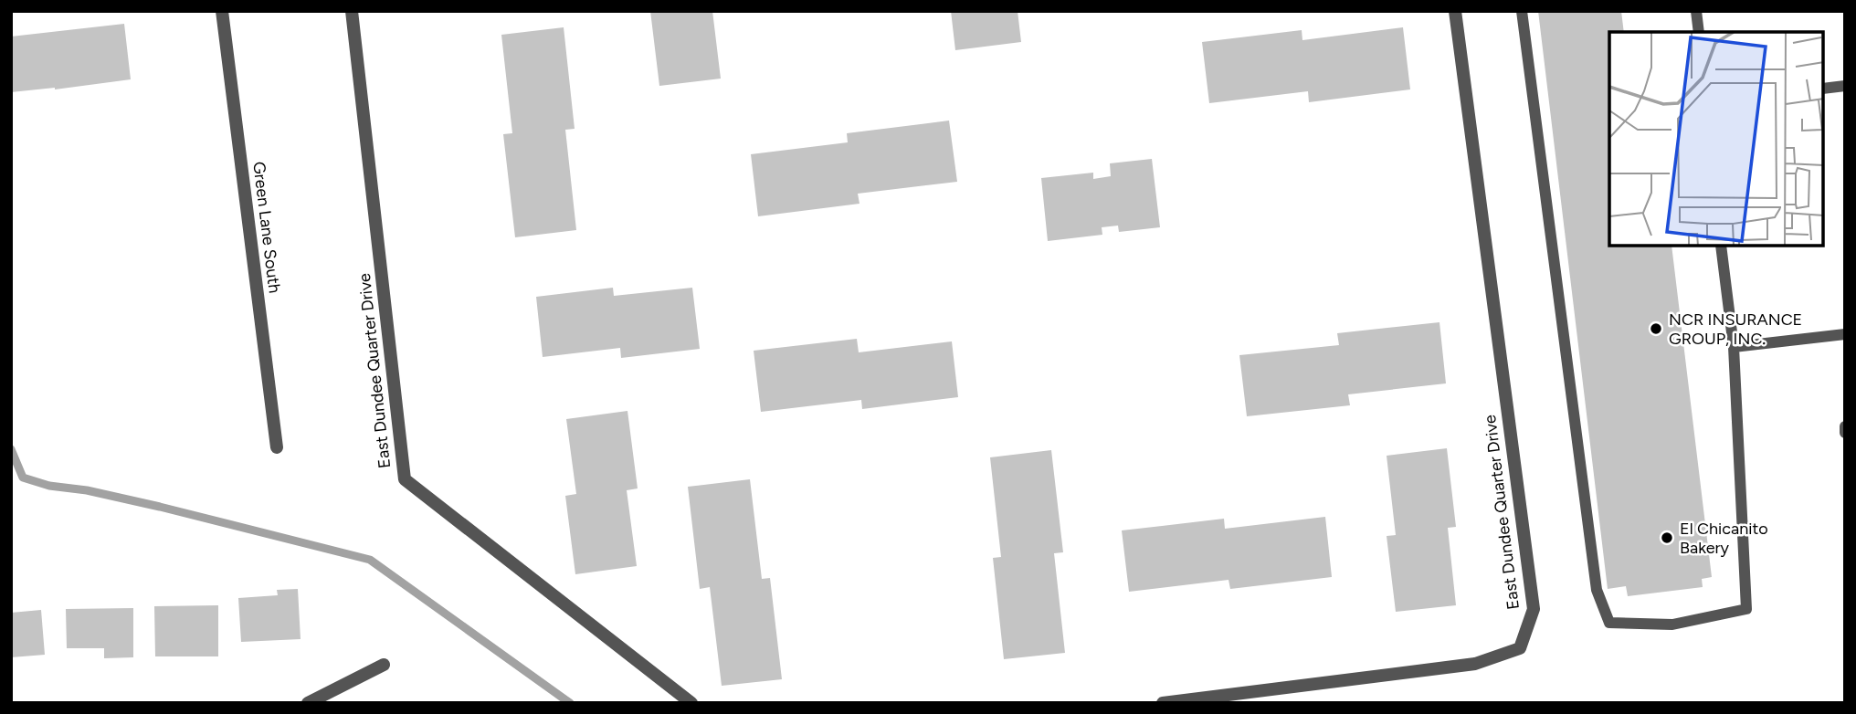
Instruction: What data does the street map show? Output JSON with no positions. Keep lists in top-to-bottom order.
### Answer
{
  "streets": {
    "street": ["Green Lane South", "East Dundee Quarter Drive"]
  },
  "places": ["NCR INSURANCE GROUP, INC.", "El Chicanito Bakery"]
}
